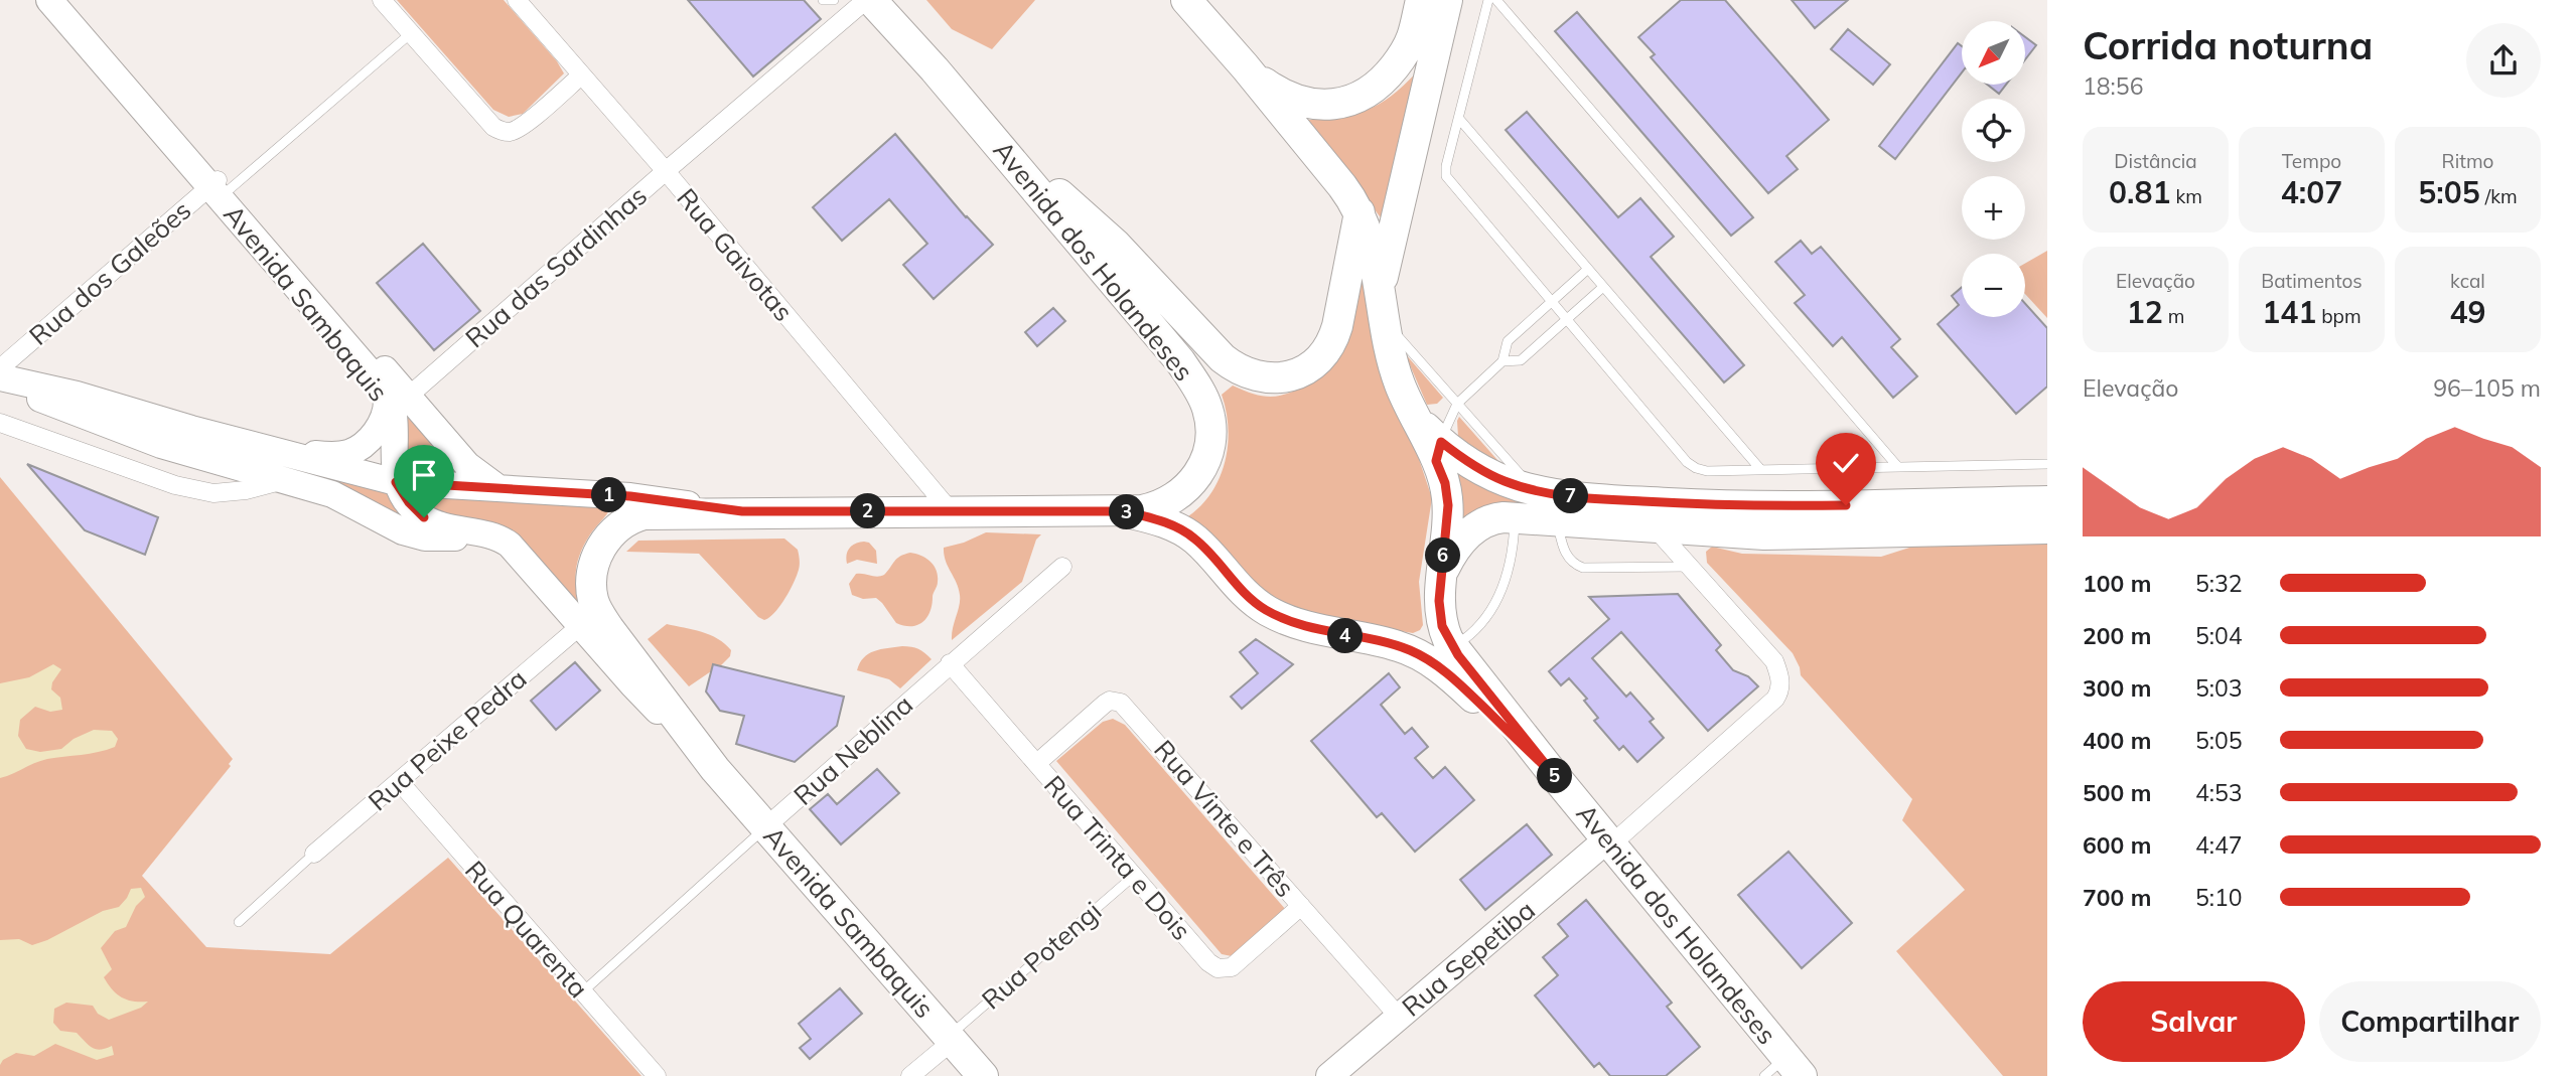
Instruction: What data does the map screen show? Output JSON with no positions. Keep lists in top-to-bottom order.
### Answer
{
  "streets": {
    "main road": ["Avenida dos Holandeses", "Avenida Sambaquis", "Rua Sepetiba"],
    "street": [
      "Rua Gaivotas",
      "Rua das Sardinhas",
      "Rua dos Galeões",
      "Rua Peixe Pedra",
      "Rua Neblina",
      "Rua Vinte e Três",
      "Rua Trinta e Dois",
      "Rua Quarenta",
      "Rua Potengi"
    ]
  },
  "crossings": [
    ["Rua Gaivotas", "Rua das Sardinhas"],
    ["Avenida dos Holandeses", "Rua Sepetiba"],
    ["Rua das Sardinhas", "Avenida Sambaquis"],
    ["Rua dos Galeões", "Avenida Sambaquis"],
    ["Avenida Sambaquis", "Rua Peixe Pedra"],
    ["Avenida Sambaquis", "Rua Neblina"],
    ["Avenida Sambaquis", "Rua Potengi"],
    ["Rua Peixe Pedra", "Rua Quarenta"],
    ["Rua Neblina", "Rua Trinta e Dois"],
    ["Rua Neblina", "Rua Quarenta"],
    ["Rua Vinte e Três", "Rua Trinta e Dois"],
    ["Rua Vinte e Três", "Rua Sepetiba"],
    ["Rua Trinta e Dois", "Rua Potengi"]
  ],
  "north": "bottom left",
  "page": {
    "heading": ["Corrida noturna", "18:56"],
    "map_buttons": ["+", "−"],
    "stats": [
      ["Distância", "0.81 km"],
      ["Tempo", "4:07"],
      ["Ritmo", "5:05 /km"],
      ["Elevação", "12 m"],
      ["Batimentos", "141 bpm"],
      ["kcal", "49"]
    ],
    "chart": ["Elevação", "96–105 m"],
    "pins": [
      "1",
      "7",
      "2",
      "3",
      "6",
      "4",
      "5"
    ],
    "list": [
      {
        "name": "100 m",
        "note": "5:32"
      },
      {
        "name": "200 m",
        "note": "5:04"
      },
      {
        "name": "300 m",
        "note": "5:03"
      },
      {
        "name": "400 m",
        "note": "5:05"
      },
      {
        "name": "500 m",
        "note": "4:53"
      },
      {
        "name": "600 m",
        "note": "4:47"
      },
      {
        "name": "700 m",
        "note": "5:10"
      }
    ],
    "buttons": ["Salvar", "Compartilhar"]
  }
}
